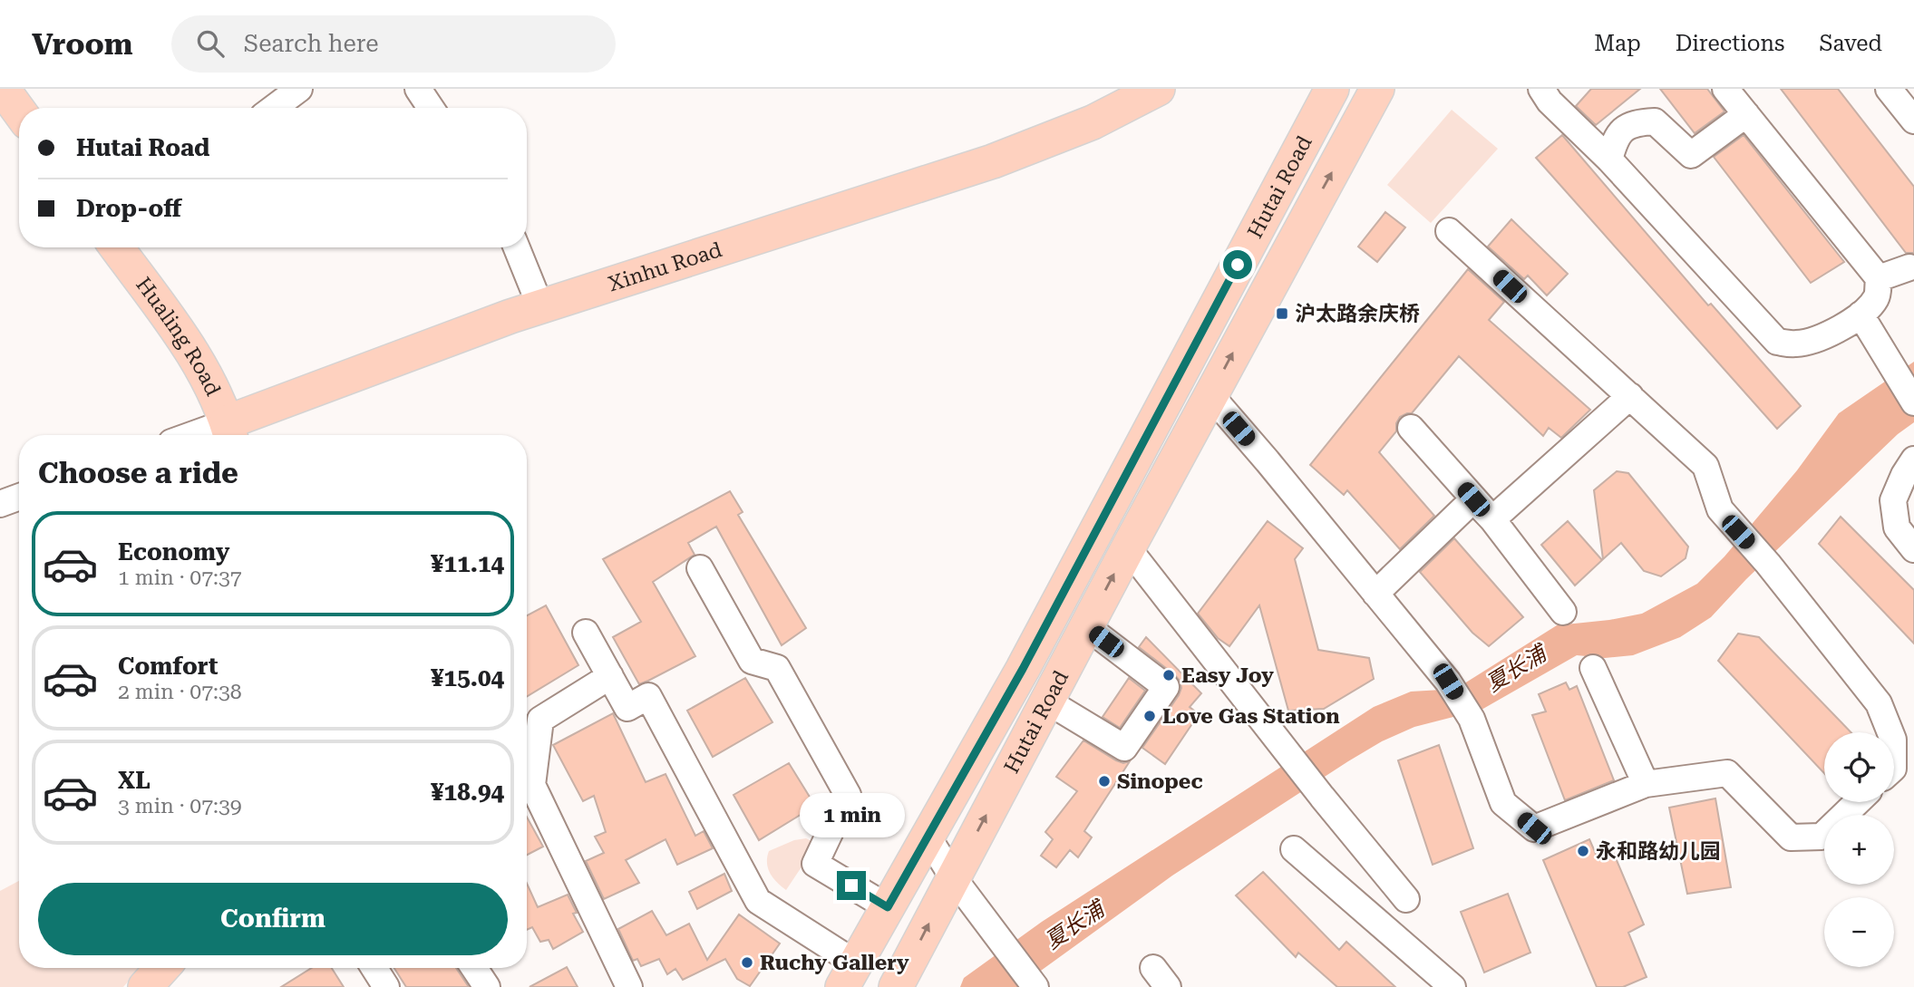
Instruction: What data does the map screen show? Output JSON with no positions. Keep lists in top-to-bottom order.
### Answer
{
  "streets": {
    "main road": ["Hutai Road", "Xinhu Road", "Hualing Road"]
  },
  "crossings": [
    ["Xinhu Road", "Hualing Road"]
  ],
  "water": ["夏长浦"],
  "places": {
    "transit": ["沪太路余庆桥"],
    "other": [
      "Easy Joy",
      "Love Gas Station",
      "Sinopec",
      "永和路幼儿园",
      "Ruchy Gallery"
    ]
  },
  "page": {
    "header": "Vroom",
    "search": "Search here",
    "nav": ["Map", "Directions", "Saved"],
    "banner": ["Hutai Road", "Drop-off"],
    "heading": "Choose a ride",
    "list": [
      {
        "name": "Economy",
        "note": "1 min · 07:37",
        "value": "¥11.14"
      },
      {
        "name": "Comfort",
        "note": "2 min · 07:38",
        "value": "¥15.04"
      },
      {
        "name": "XL",
        "note": "3 min · 07:39",
        "value": "¥18.94"
      }
    ],
    "map_buttons": ["+", "−"],
    "bubble": "1 min",
    "buttons": "Confirm"
  }
}
